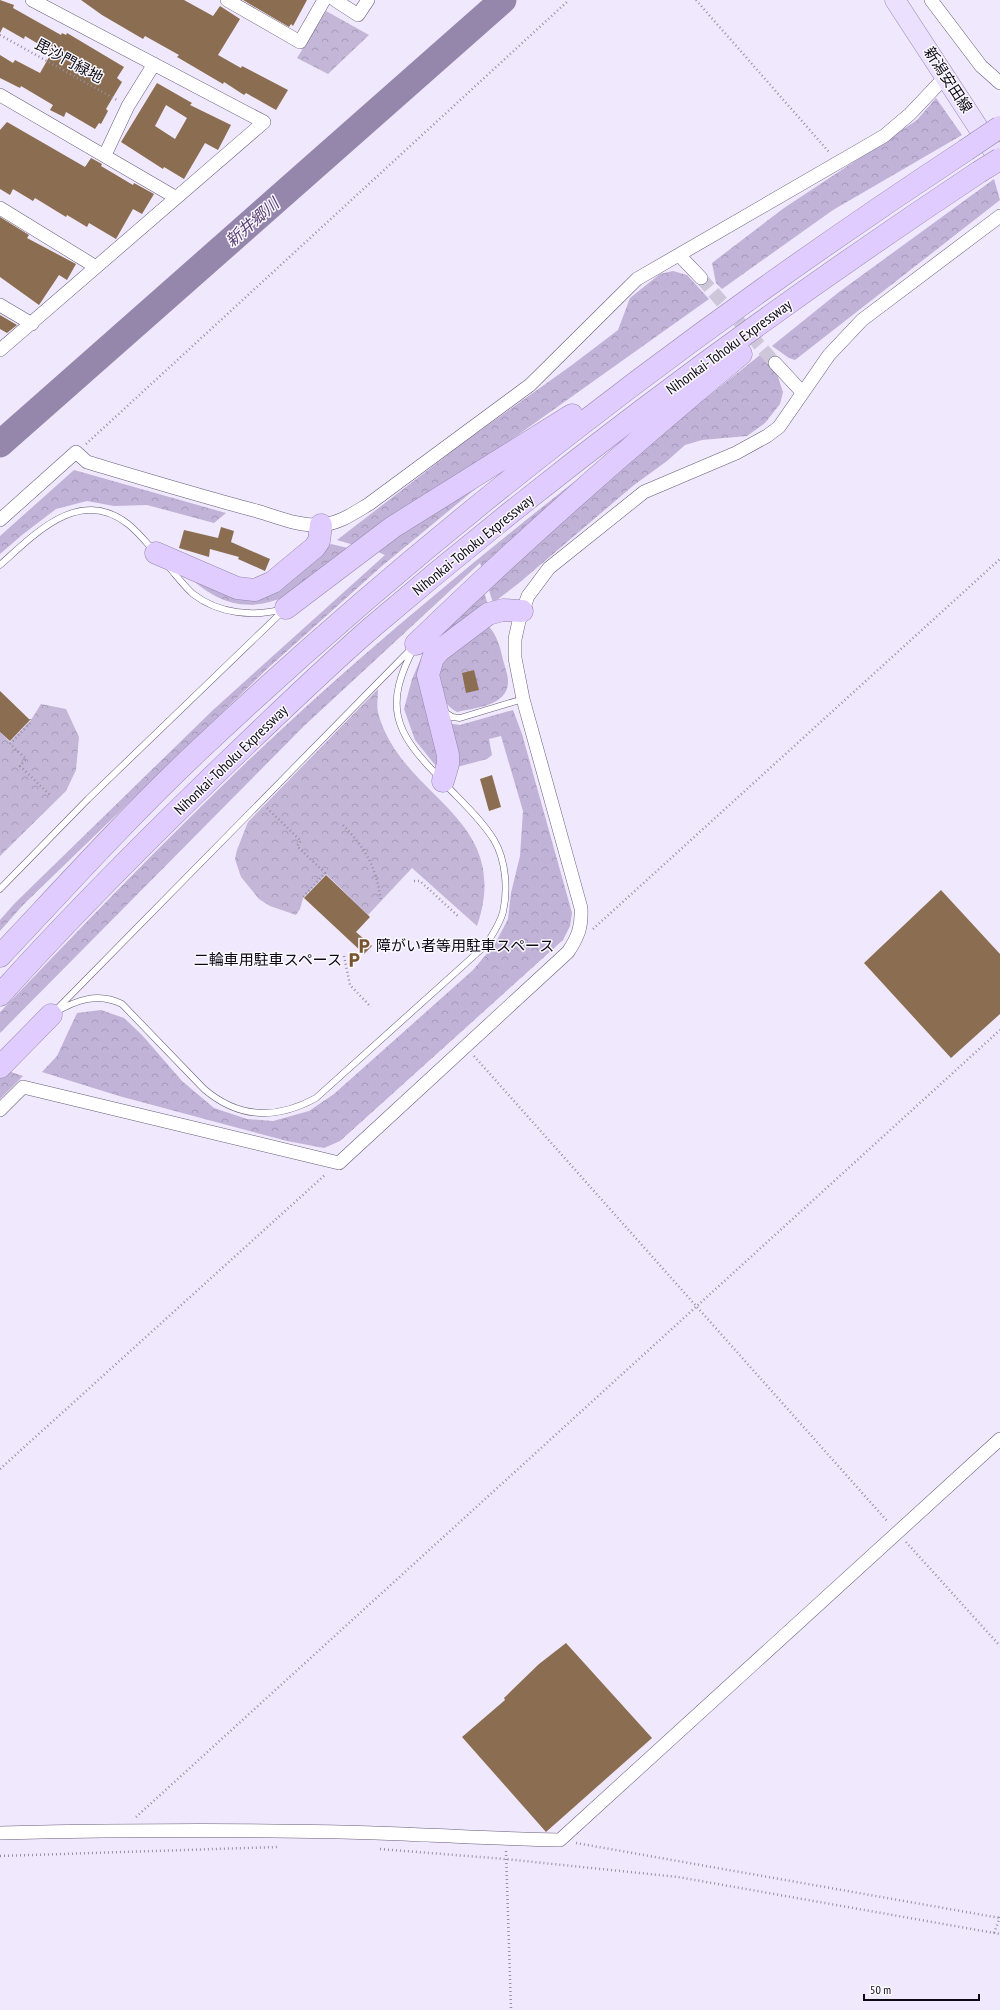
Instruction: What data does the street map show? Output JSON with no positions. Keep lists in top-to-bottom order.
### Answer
{
  "streets": {
    "highway": ["Nihonkai-Tohoku Expressway"],
    "main road": ["新潟安田線"],
    "path": ["毘沙門緑地"]
  },
  "crossings": [
    ["新潟安田線", "Nihonkai-Tohoku Expressway"]
  ],
  "water": ["新井郷川"],
  "places": {
    "parking": ["障がい者等用駐車スペース", "二輪車用駐車スペース"]
  },
  "scale_bar": "50 m"
}
